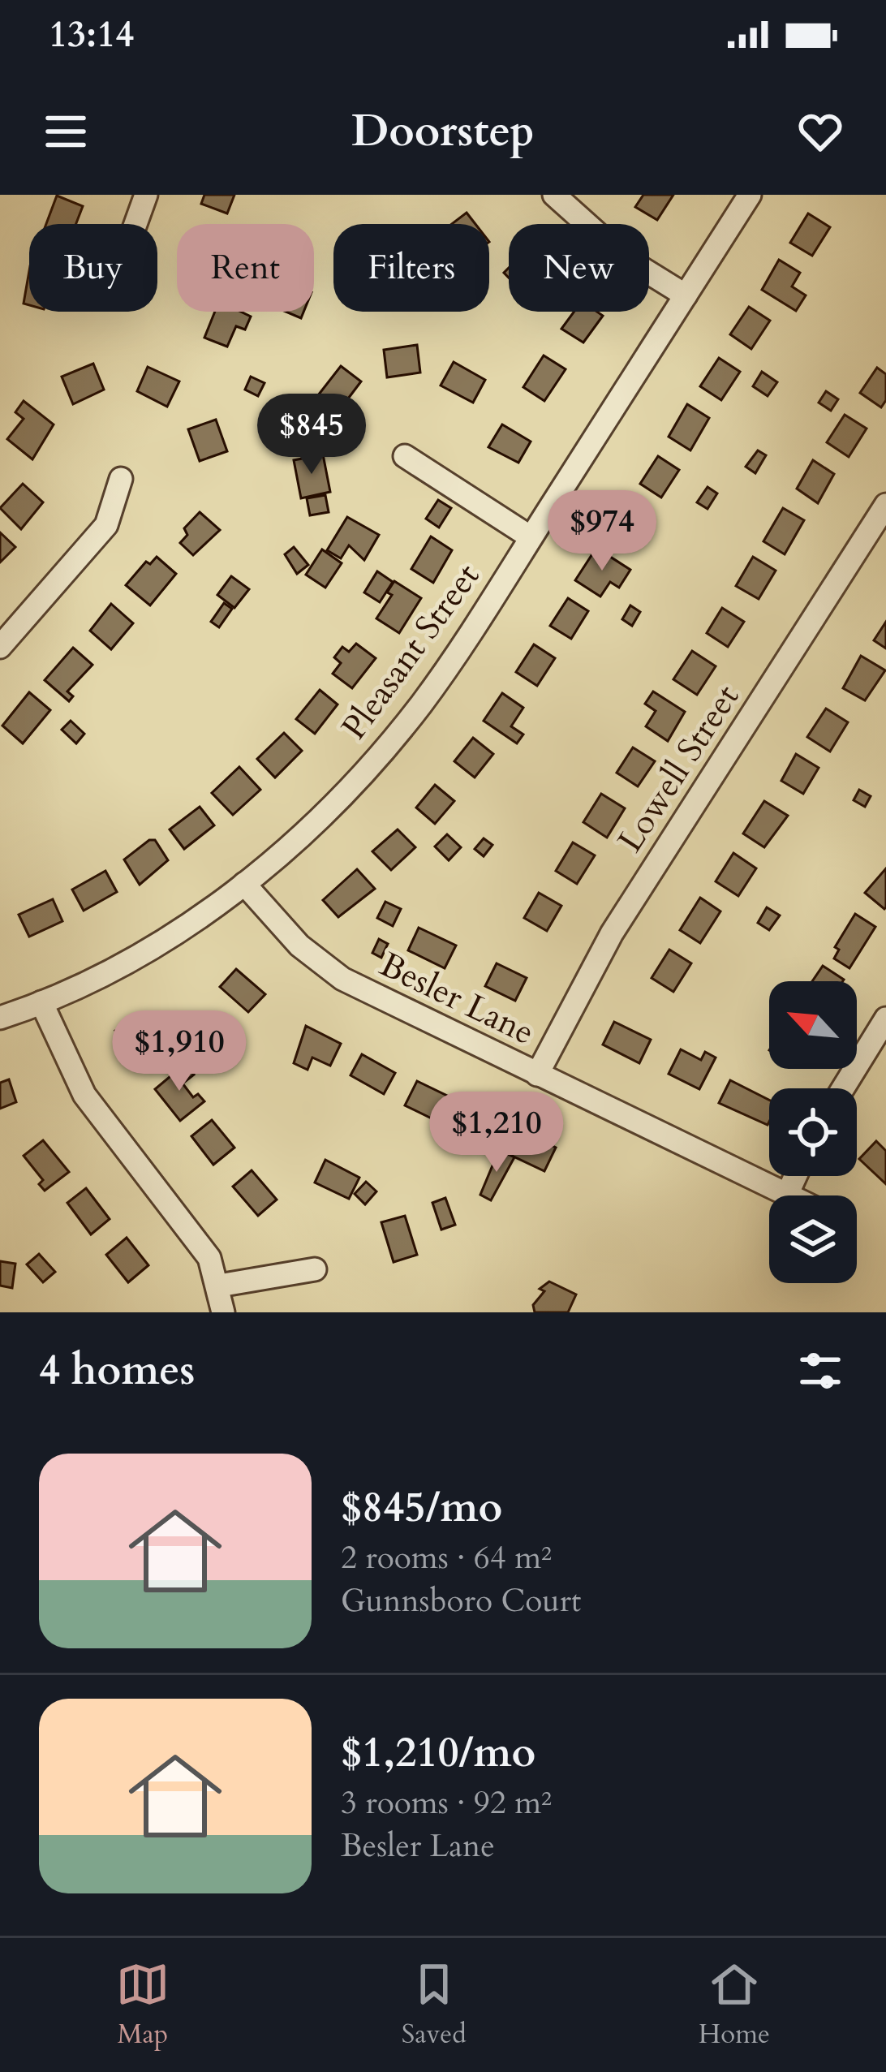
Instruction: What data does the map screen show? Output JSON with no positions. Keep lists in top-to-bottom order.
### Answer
{
  "streets": {
    "street": ["Pleasant Street", "Lowell Street", "Besler Lane"]
  },
  "crossings": [
    ["Pleasant Street", "Besler Lane"],
    ["Lowell Street", "Besler Lane"]
  ],
  "north": "top left",
  "page": {
    "status": "13:14",
    "header": "Doorstep",
    "chip": [
      "Buy",
      "Rent",
      "Filters",
      "New"
    ],
    "price": [
      "$845",
      "$974",
      "$1,910",
      "$1,210"
    ],
    "heading": "4 homes",
    "list": [
      {
        "name": "$845/mo",
        "note": "2 rooms · 64 m² · Gunnsboro Court"
      },
      {
        "name": "$1,210/mo",
        "note": "3 rooms · 92 m² · Besler Lane"
      }
    ],
    "tabs": ["Map", "Saved", "Home"]
  }
}
